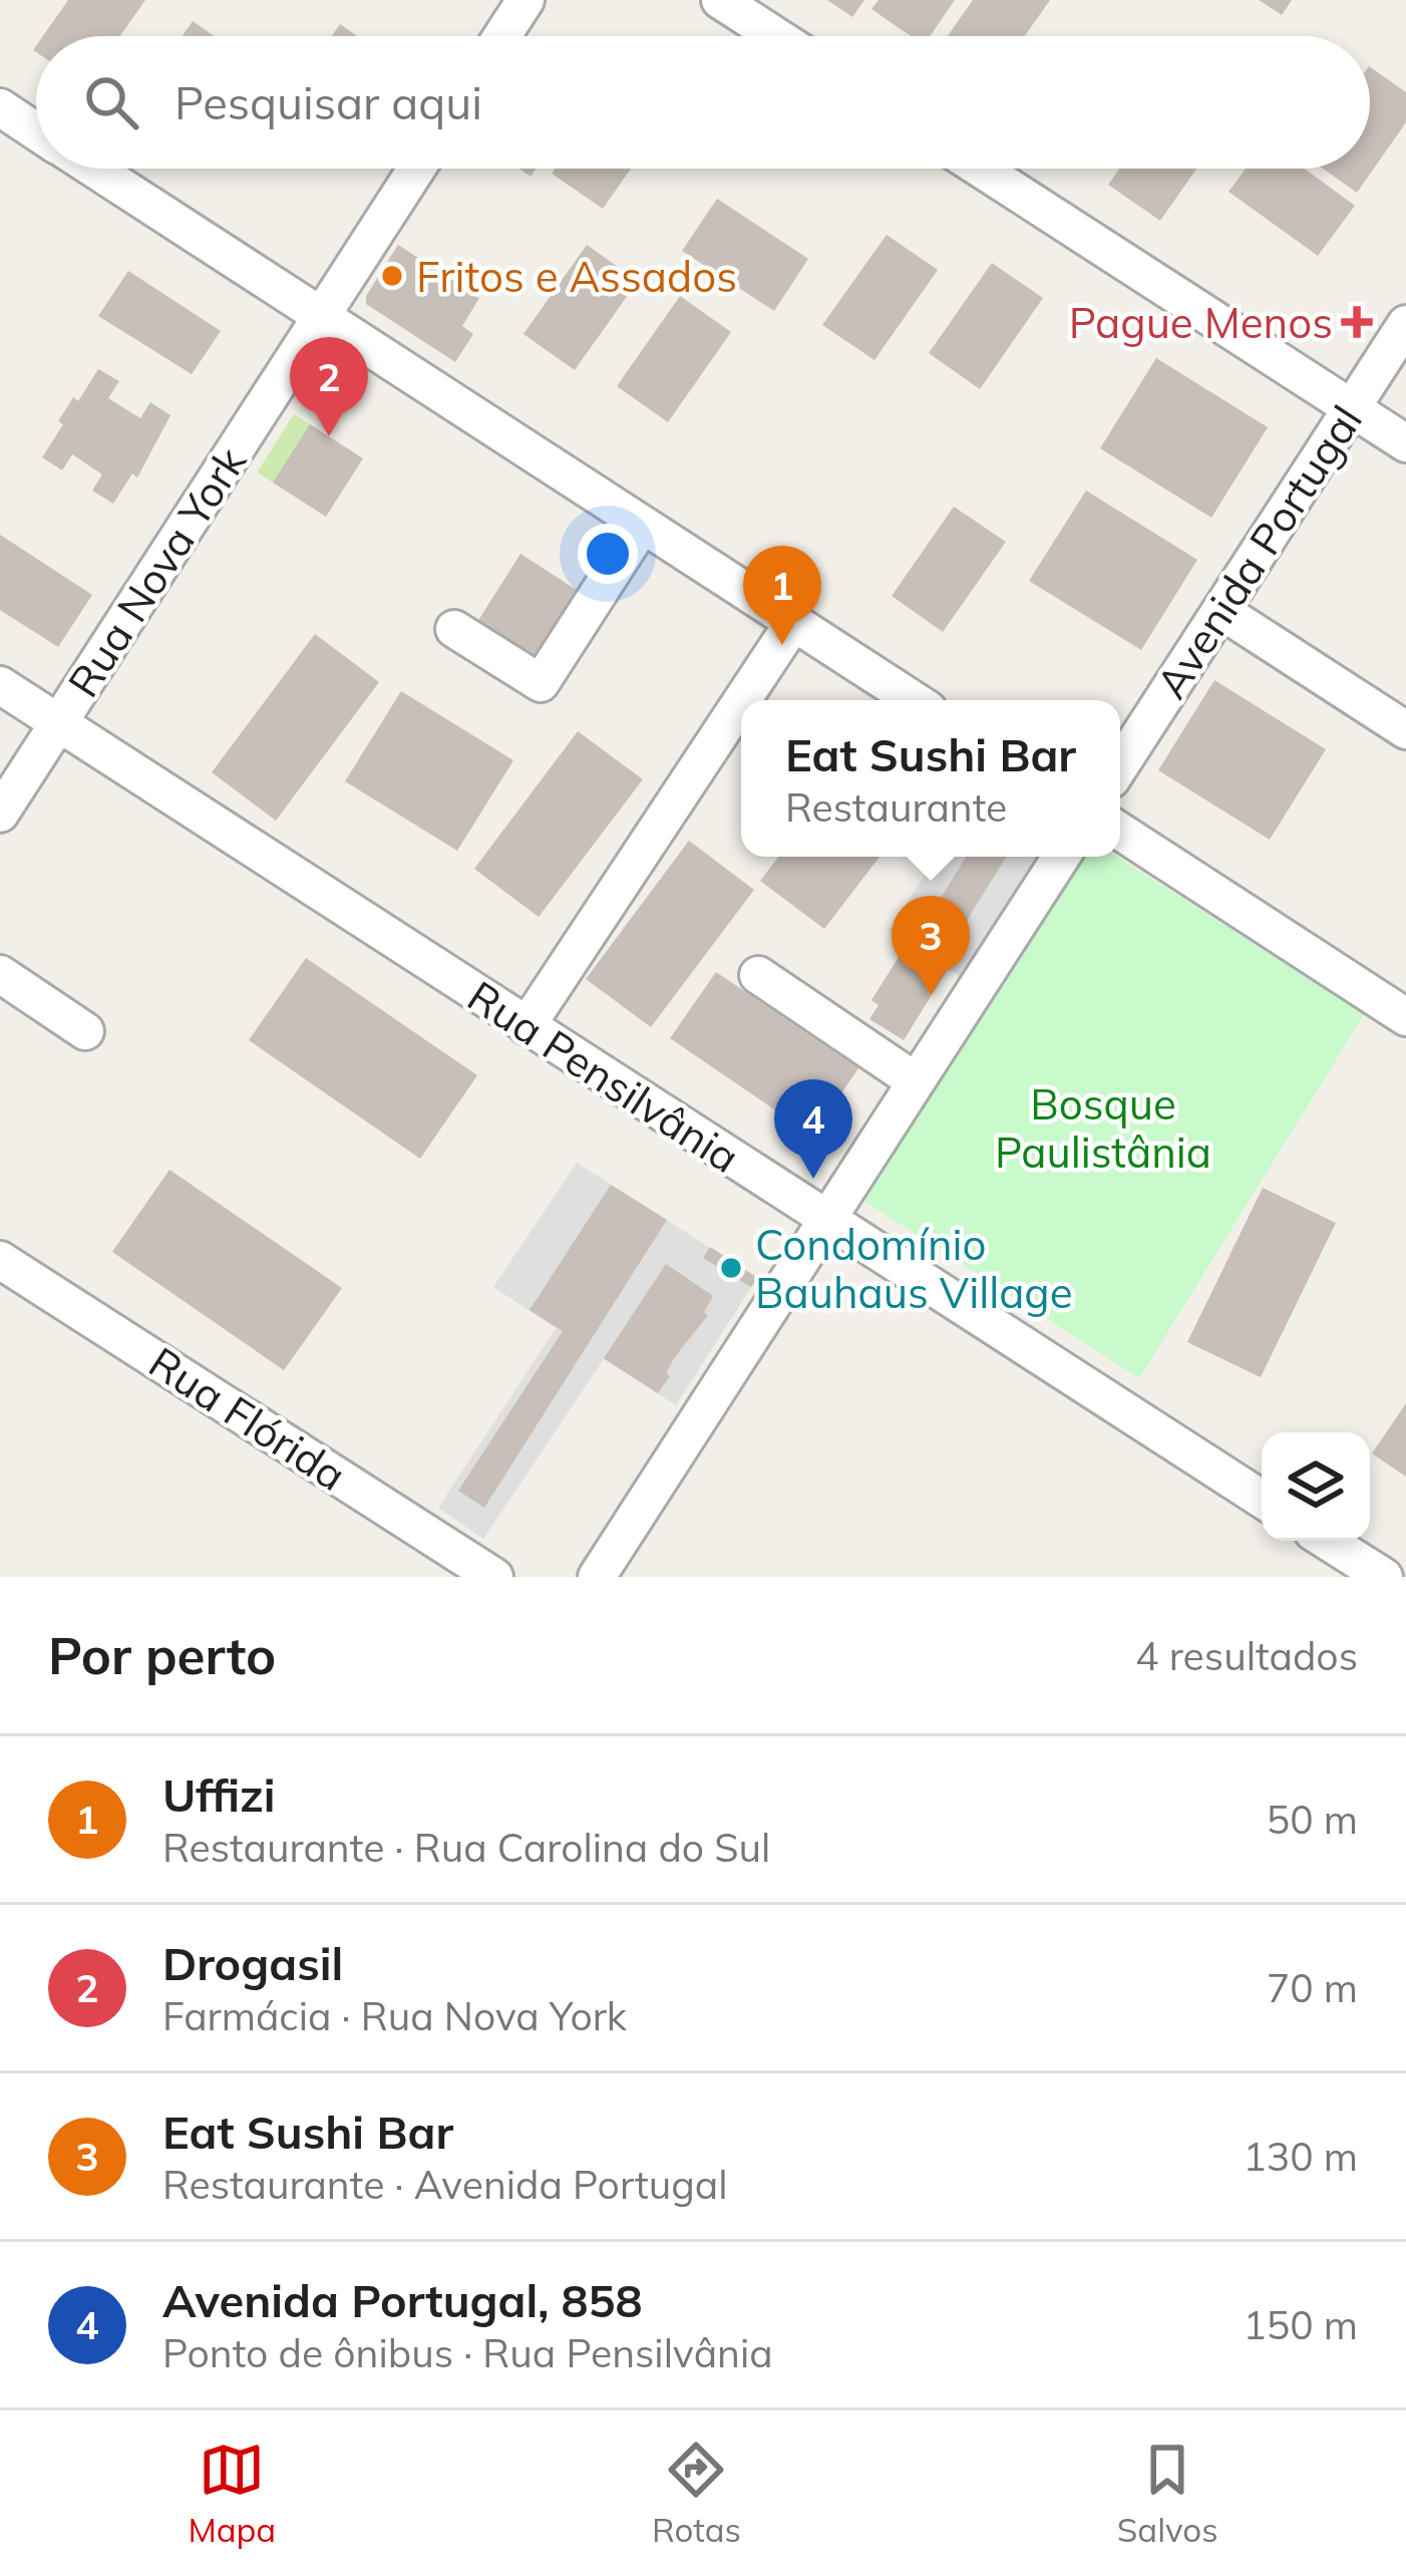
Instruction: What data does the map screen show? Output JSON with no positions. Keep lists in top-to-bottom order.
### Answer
{
  "streets": {
    "street": [
      "Avenida Portugal",
      "Rua Nova York",
      "Rua Pensilvânia",
      "Rua Flórida"
    ]
  },
  "crossings": [
    ["Rua Nova York", "Rua Pensilvânia"]
  ],
  "parks": ["Bosque Paulistânia"],
  "places": {
    "other": ["Fritos e Assados", "Condomínio Bauhaus Village"],
    "health": ["Pague Menos"]
  },
  "page": {
    "search": "Pesquisar aqui",
    "pins": [
      "2",
      "1",
      "3",
      "4"
    ],
    "popup": ["Eat Sushi Bar", "Restaurante"],
    "heading": ["Por perto", "4 resultados"],
    "list": [
      {
        "mark": "1",
        "name": "Uffizi",
        "note": "Restaurante · Rua Carolina do Sul",
        "value": "50 m"
      },
      {
        "mark": "2",
        "name": "Drogasil",
        "note": "Farmácia · Rua Nova York",
        "value": "70 m"
      },
      {
        "mark": "3",
        "name": "Eat Sushi Bar",
        "note": "Restaurante · Avenida Portugal",
        "value": "130 m"
      },
      {
        "mark": "4",
        "name": "Avenida Portugal, 858",
        "note": "Ponto de ônibus · Rua Pensilvânia",
        "value": "150 m"
      }
    ],
    "nav": ["Mapa", "Rotas", "Salvos"]
  }
}
